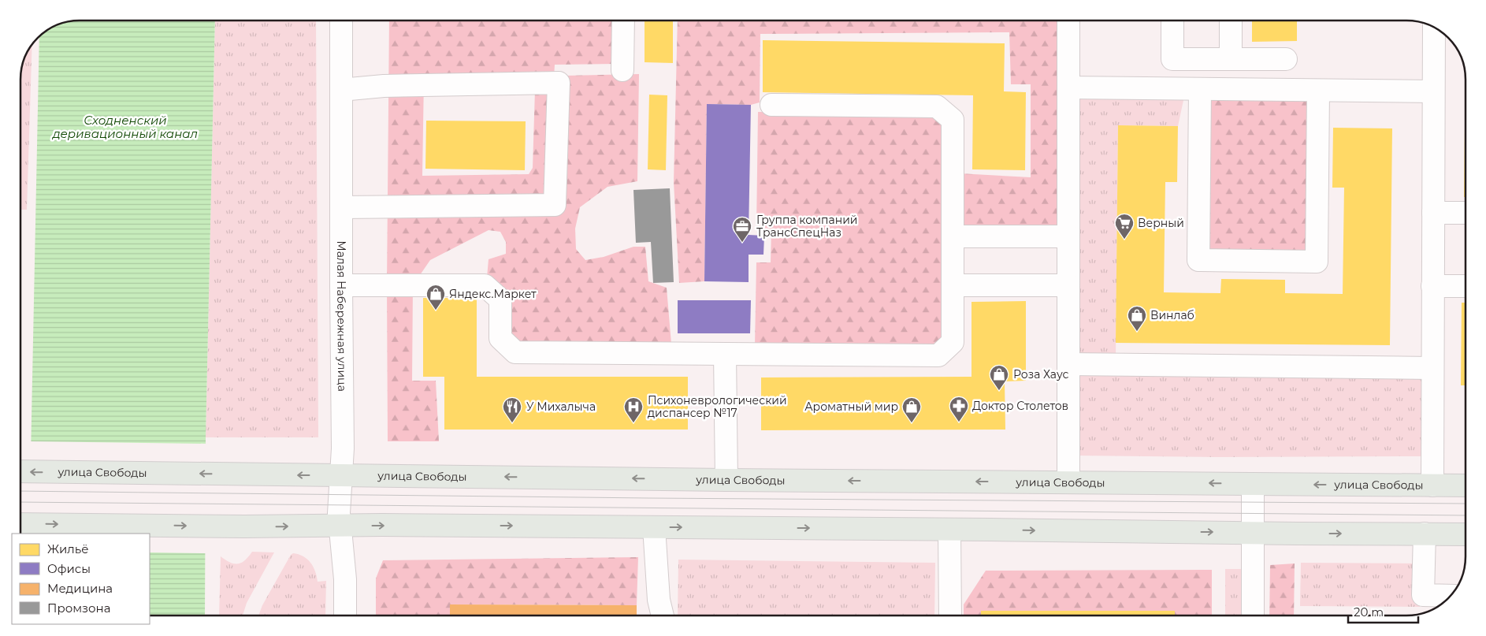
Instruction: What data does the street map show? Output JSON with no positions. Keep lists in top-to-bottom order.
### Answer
{
  "streets": {
    "main road": ["улица Свободы"],
    "street": ["Малая Набережная улица"]
  },
  "crossings": [
    ["Малая Набережная улица", "улица Свободы"]
  ],
  "water": ["Сходненский деривационный канал"],
  "places": {
    "supermarket": ["Верный"],
    "office": ["Группа компаний ТрансСпецНаз"],
    "shop": [
      "Яндекс.Маркет",
      "Винлаб",
      "Роза Хаус",
      "Ароматный мир"
    ],
    "pharmacy": ["Доктор Столетов"],
    "restaurant": ["У Михалыча"],
    "hospital": ["Психоневрологический диспансер №17"]
  },
  "legend": [
    "Жильё",
    "Офисы",
    "Медицина",
    "Промзона"
  ],
  "scale_bar": "20 m"
}
